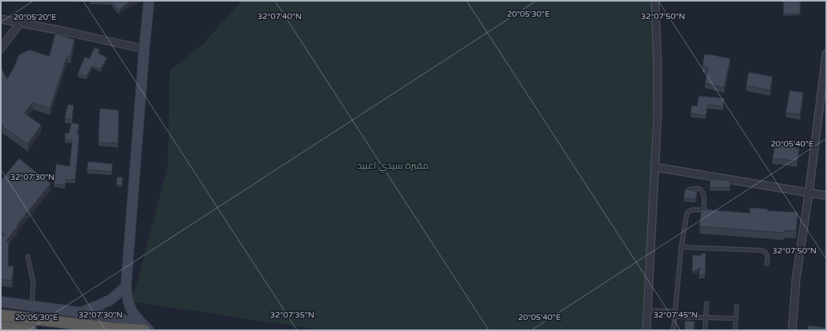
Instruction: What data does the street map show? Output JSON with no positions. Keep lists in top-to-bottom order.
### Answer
{
  "parks": ["مقبرة سيدي اعبيد"],
  "coordinates": [
    "20°05'30\"E",
    "32°07'50\"N",
    "32°07'40\"N",
    "20°05'20\"E",
    "20°05'40\"E",
    "32°07'30\"N",
    "32°07'35\"N",
    "32°07'45\"N"
  ]
}
